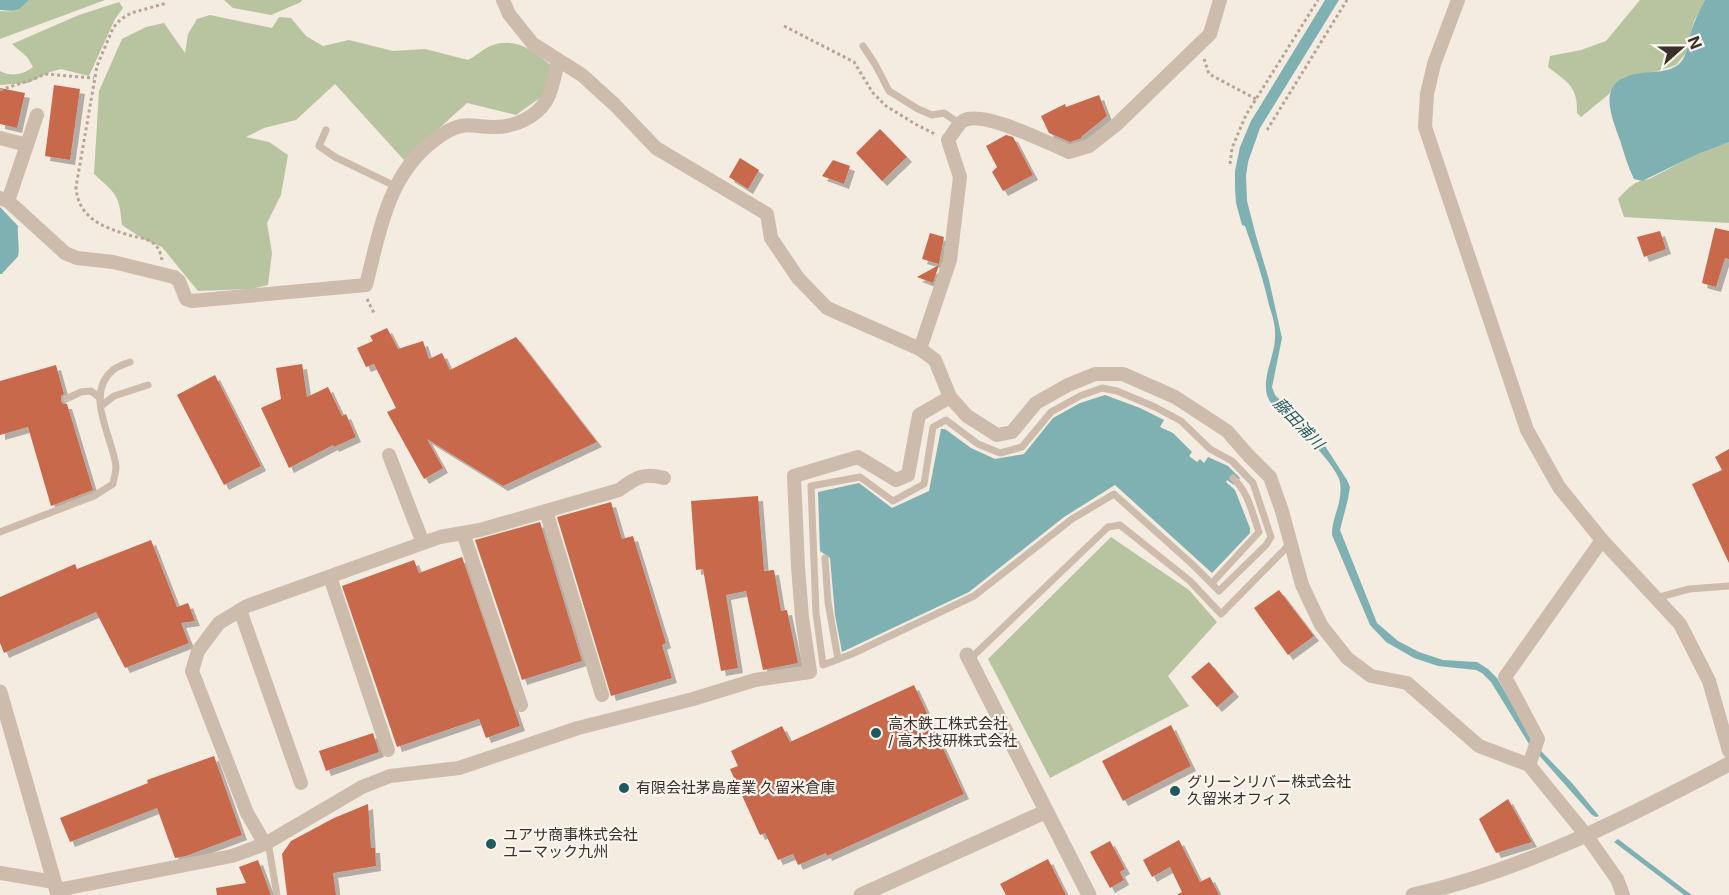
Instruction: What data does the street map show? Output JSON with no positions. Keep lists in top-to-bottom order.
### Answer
{
  "water": ["藤田浦川"],
  "places": [
    "高木鉄工株式会社 / 高木技研株式会社",
    "有限会社茅島産業 久留米倉庫",
    "グリーンリバー株式会社 久留米オフィス",
    "ユアサ商事株式会社 ユーマック九州"
  ],
  "north": "right"
}
